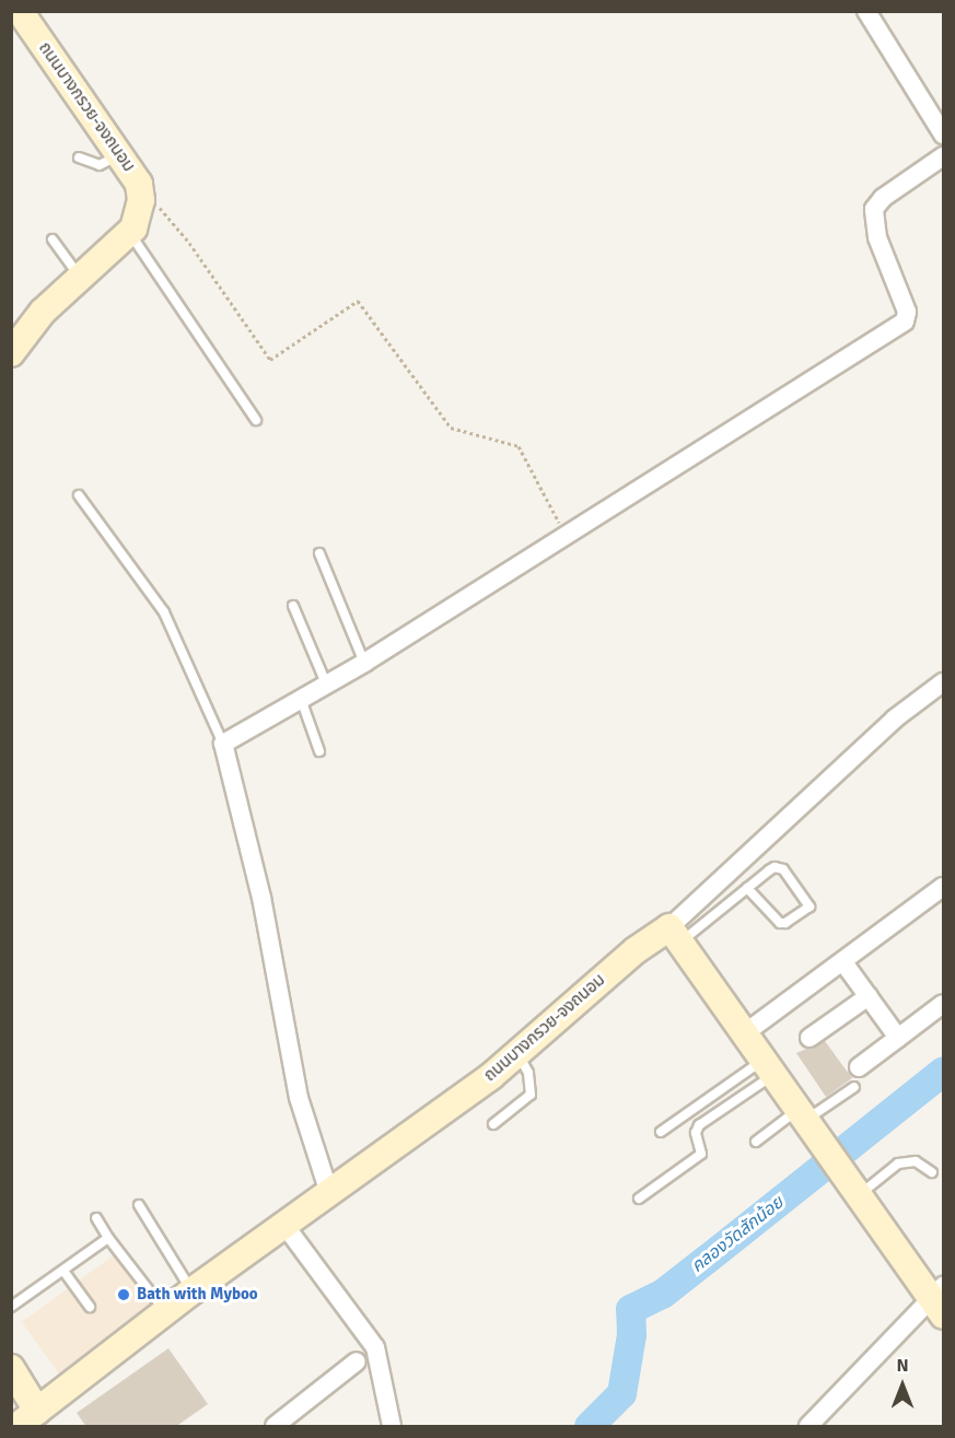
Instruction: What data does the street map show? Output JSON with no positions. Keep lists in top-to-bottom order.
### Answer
{
  "streets": {
    "street": ["ถนนบางกรวย-จงถนอม"]
  },
  "water": ["คลองวัดสักน้อย"],
  "places": ["Bath with Myboo"],
  "north": "top"
}
